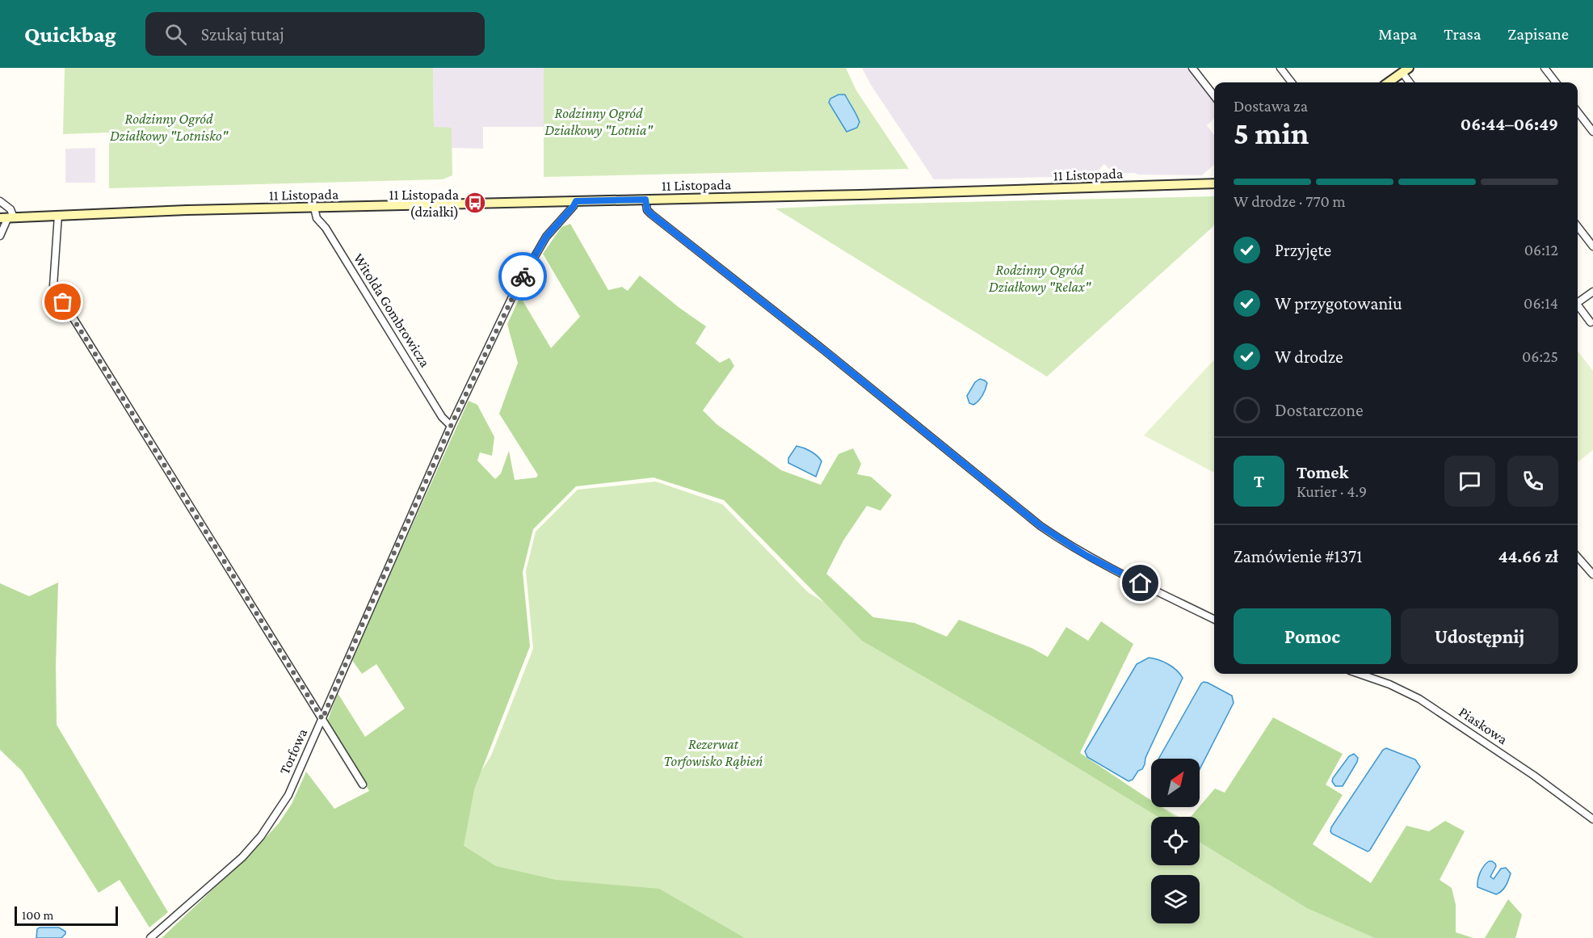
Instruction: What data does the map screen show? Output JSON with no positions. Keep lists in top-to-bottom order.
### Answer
{
  "streets": {
    "street": [
      "11 Listopada",
      "Witolda Gombrowicza",
      "Piaskowa",
      "Torfowa"
    ]
  },
  "crossings": [
    ["11 Listopada", "Witolda Gombrowicza"],
    ["11 Listopada", "Torfowa"],
    ["Witolda Gombrowicza", "Torfowa"]
  ],
  "parks": [
    "Rodzinny Ogród Działkowy \"Lotnia\"",
    "Rodzinny Ogród Działkowy \"Lotnisko\"",
    "Rodzinny Ogród Działkowy \"Relax\"",
    "Rezerwat Torfowisko Rąbień"
  ],
  "places": {
    "bus stop": ["11 Listopada (działki)"]
  },
  "scale_bar": "100 m",
  "north": "top right",
  "page": {
    "header": "Quickbag",
    "search": "Szukaj tutaj",
    "nav": ["Mapa", "Trasa", "Zapisane"],
    "heading": ["5 min", "Dostawa za", "06:44–06:49"],
    "panel": [
      "Tomek",
      "Kurier · 4.9",
      "Zamówienie #1371",
      "44.66 zł"
    ],
    "bar": "W drodze · 770 m",
    "list": [
      ["Przyjęte", "06:12"],
      ["W przygotowaniu", "06:14"],
      ["W drodze", "06:25"],
      "Dostarczone"
    ],
    "round": "T",
    "buttons": ["Pomoc", "Udostępnij"],
    "scale": "100 m"
  }
}
